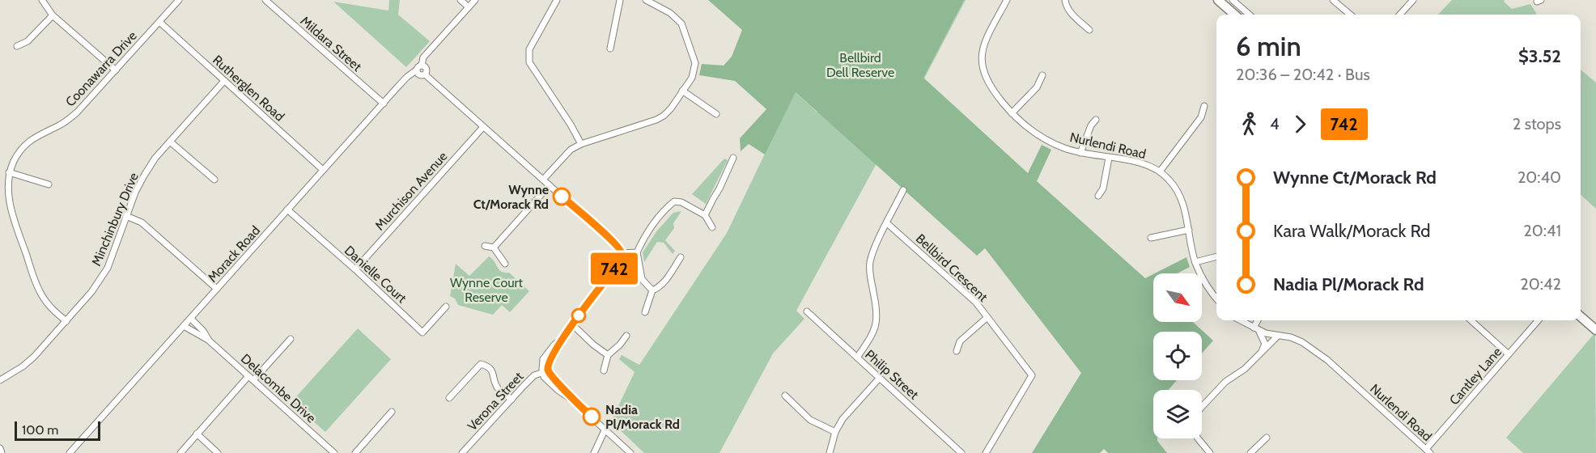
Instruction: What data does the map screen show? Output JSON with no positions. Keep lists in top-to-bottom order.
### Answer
{
  "streets": {
    "street": [
      "Mildara Street",
      "Coonawarra Drive",
      "Rutherglen Road",
      "Nurlendi Road",
      "Murchison Avenue",
      "Minchinbury Drive",
      "Morack Road",
      "Bellbird Crescent",
      "Danielle Court",
      "Philip Street",
      "Cantley Lane",
      "Delacombe Drive",
      "Verona Street"
    ]
  },
  "crossings": [
    ["Mildara Street", "Morack Road"],
    ["Coonawarra Drive", "Rutherglen Road"],
    ["Coonawarra Drive", "Minchinbury Drive"],
    ["Rutherglen Road", "Minchinbury Drive"],
    ["Rutherglen Road", "Morack Road"],
    ["Nurlendi Road", "Cantley Lane"],
    ["Murchison Avenue", "Danielle Court"],
    ["Morack Road", "Danielle Court"],
    ["Morack Road", "Delacombe Drive"]
  ],
  "parks": ["Bellbird Dell Reserve", "Wynne Court Reserve"],
  "places": ["Wynne Ct/Morack Rd", "Nadia Pl/Morack Rd"],
  "lines": ["bus line 742"],
  "scale_bar": "100 m",
  "north": "bottom right",
  "page": {
    "on_map": "742",
    "heading": ["6 min", "20:36 – 20:42 · Bus", "$3.52"],
    "legs": ["4", "742", "2 stops"],
    "list": [
      {
        "name": "Wynne Ct/Morack Rd",
        "value": "20:40"
      },
      {
        "name": "Kara Walk/Morack Rd",
        "value": "20:41"
      },
      {
        "name": "Nadia Pl/Morack Rd",
        "value": "20:42"
      }
    ],
    "scale": "100 m"
  }
}
